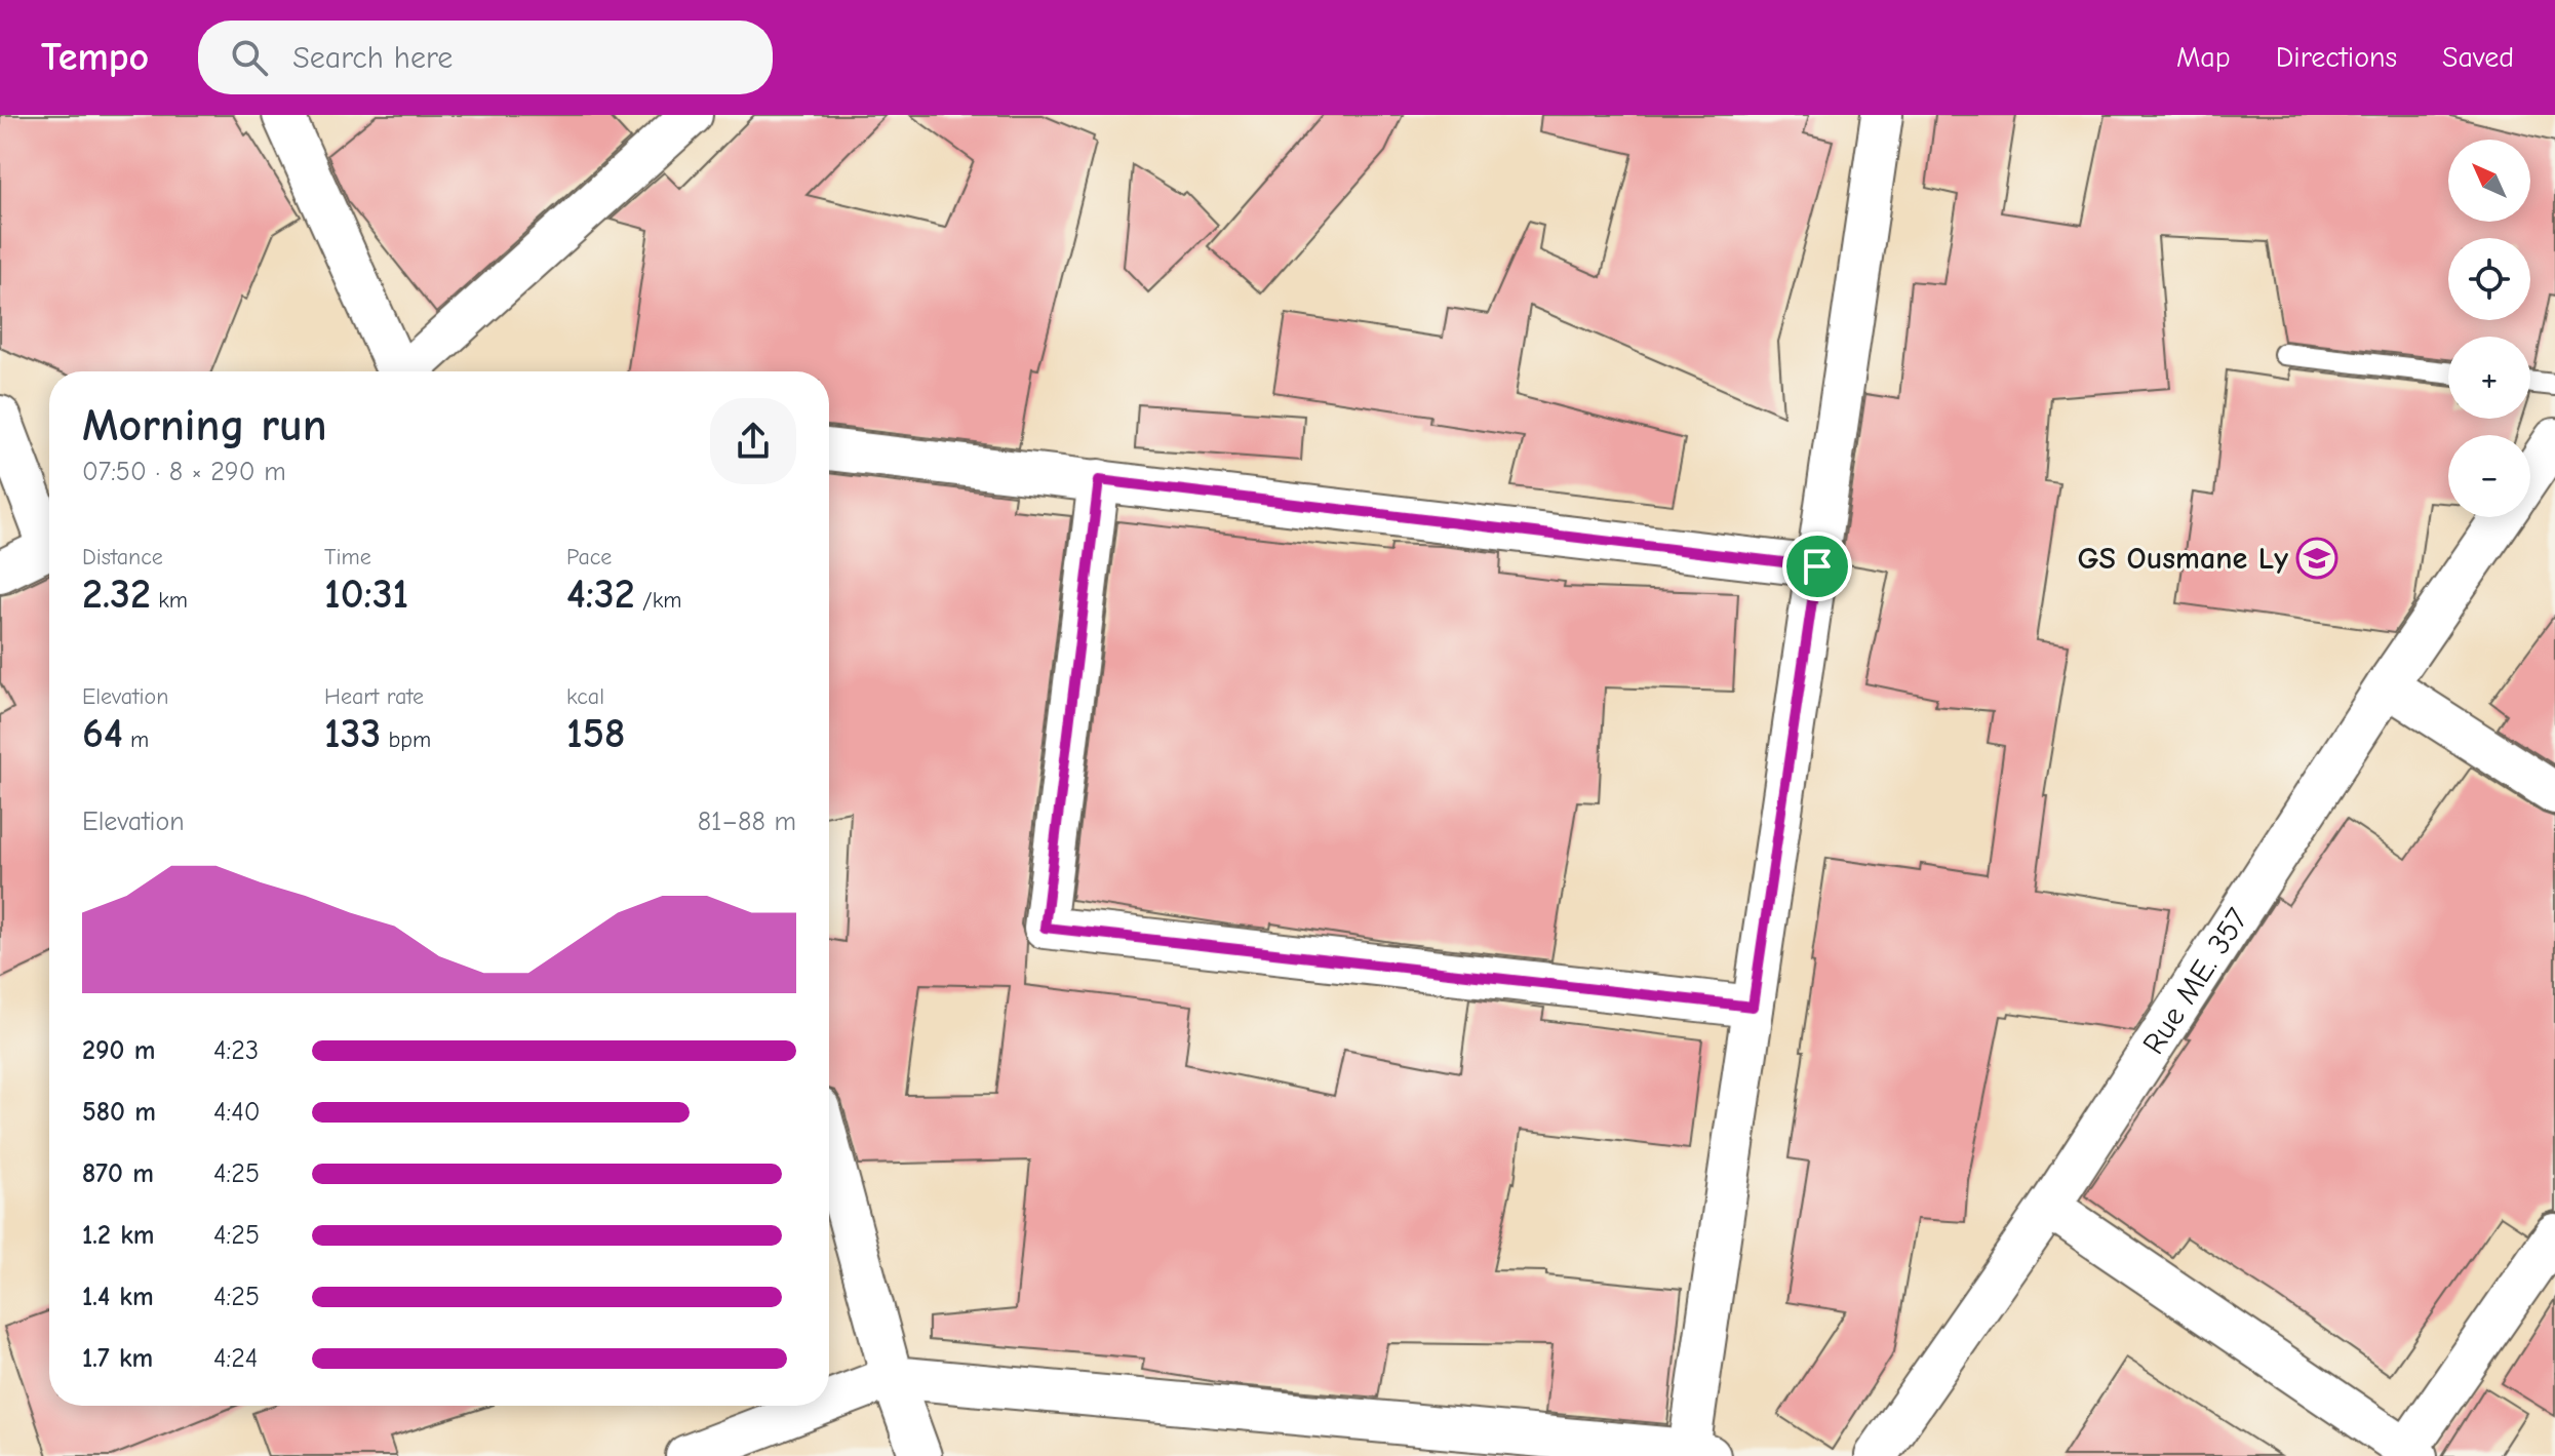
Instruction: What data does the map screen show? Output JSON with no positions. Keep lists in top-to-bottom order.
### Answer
{
  "streets": {
    "street": ["Rue ME. 357"]
  },
  "places": {
    "school or university": ["GS Ousmane Ly"]
  },
  "north": "top left",
  "page": {
    "header": "Tempo",
    "search": "Search here",
    "nav": ["Map", "Directions", "Saved"],
    "map_buttons": ["+", "−"],
    "heading": ["Morning run", "07:50 · 8 × 290 m"],
    "stats": [
      ["Distance", "2.32 km"],
      ["Time", "10:31"],
      ["Pace", "4:32 /km"],
      ["Elevation", "64 m"],
      ["Heart rate", "133 bpm"],
      ["kcal", "158"]
    ],
    "chart": ["Elevation", "81–88 m"],
    "list": [
      {
        "name": "290 m",
        "note": "4:23"
      },
      {
        "name": "580 m",
        "note": "4:40"
      },
      {
        "name": "870 m",
        "note": "4:25"
      },
      {
        "name": "1.2 km",
        "note": "4:25"
      },
      {
        "name": "1.4 km",
        "note": "4:25"
      },
      {
        "name": "1.7 km",
        "note": "4:24"
      }
    ]
  }
}
